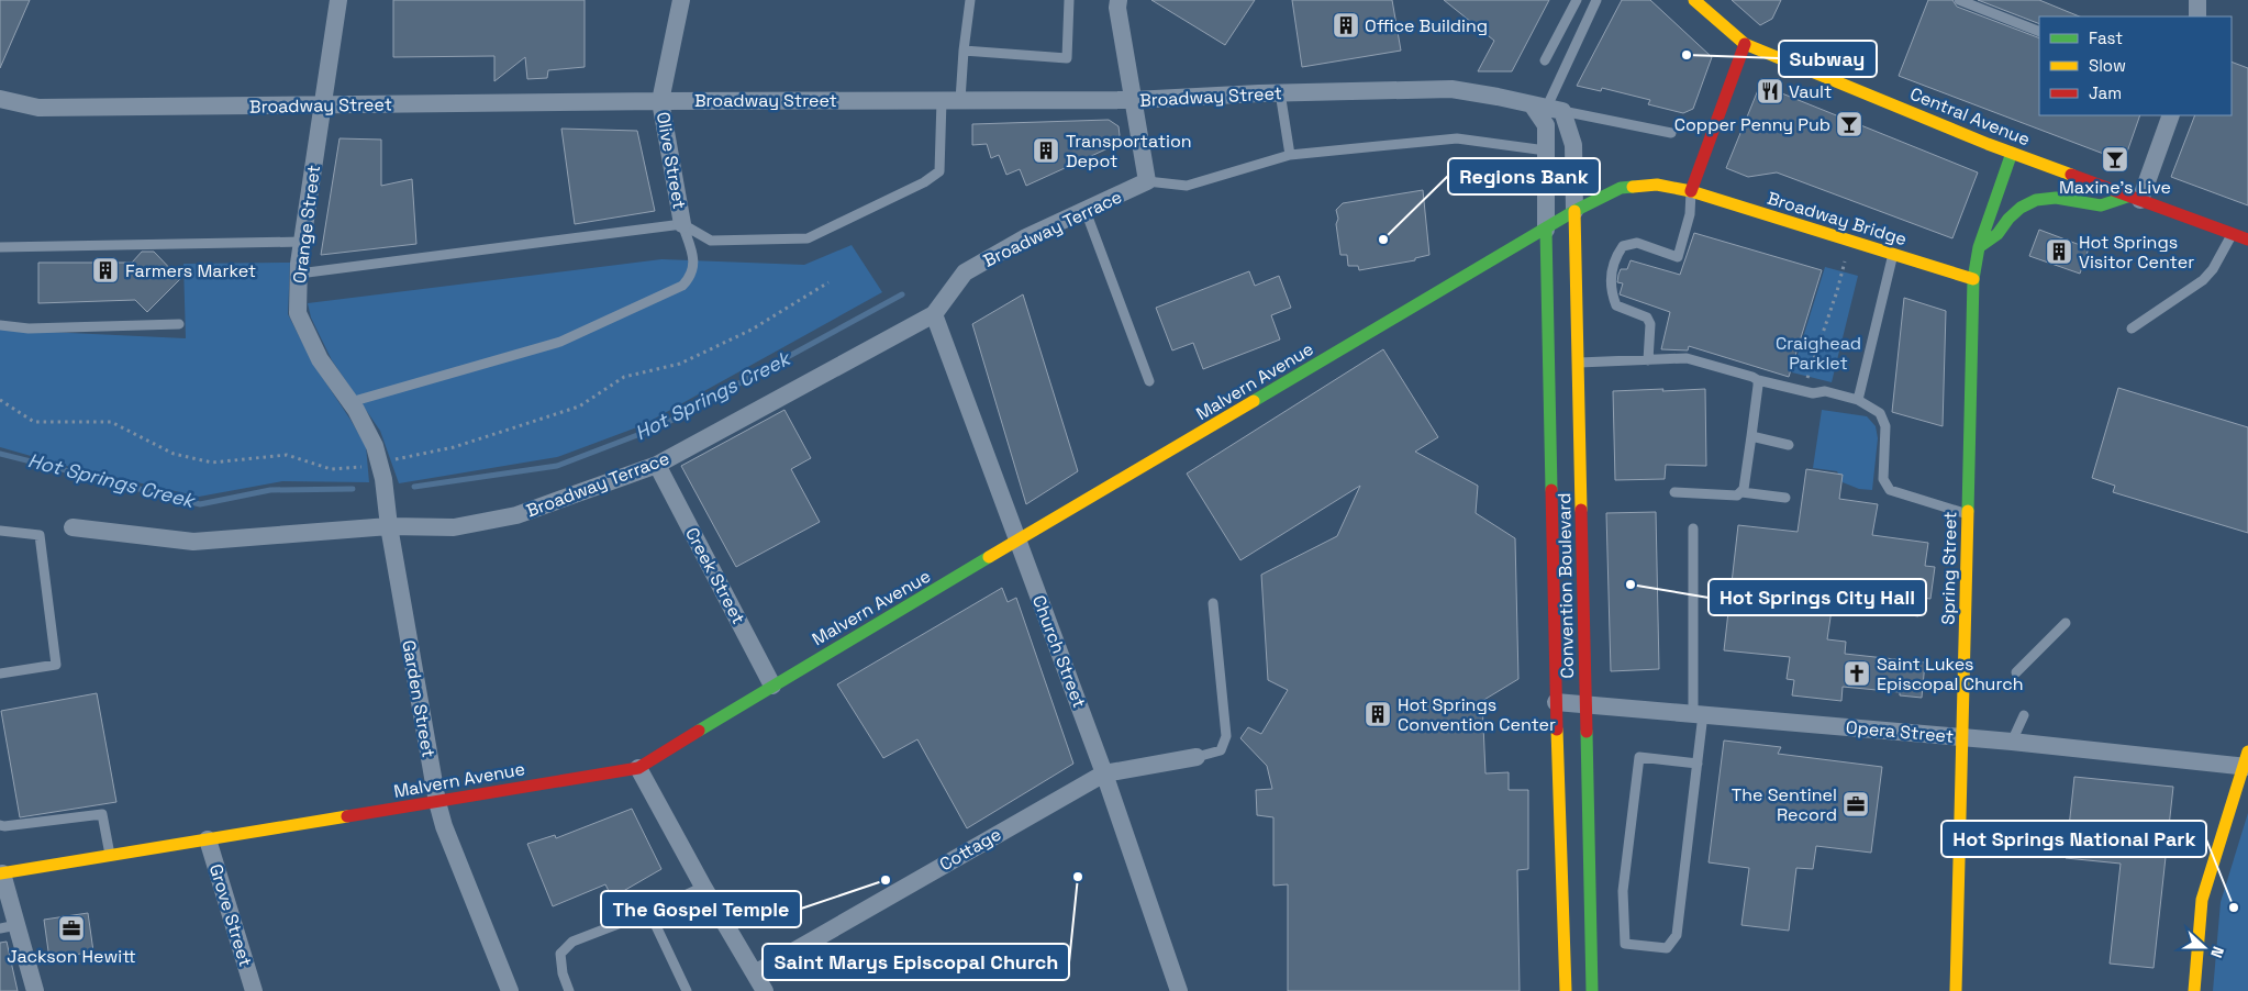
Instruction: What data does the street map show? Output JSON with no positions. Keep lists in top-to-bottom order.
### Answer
{
  "streets": {
    "main road": [
      "Central Avenue",
      "Broadway Bridge",
      "Malvern Avenue",
      "Spring Street",
      "Convention Boulevard"
    ],
    "street": [
      "Broadway Street",
      "Olive Street",
      "Orange Street",
      "Broadway Terrace",
      "Creek Street",
      "Church Street",
      "Garden Street",
      "Opera Street",
      "Cottage",
      "Grove Street"
    ]
  },
  "crossings": [
    ["Broadway Street", "Olive Street"],
    ["Broadway Street", "Orange Street"],
    ["Central Avenue", "Spring Street"],
    ["Broadway Bridge", "Malvern Avenue"],
    ["Broadway Bridge", "Spring Street"],
    ["Orange Street", "Broadway Terrace"],
    ["Orange Street", "Garden Street"],
    ["Broadway Terrace", "Creek Street"],
    ["Broadway Terrace", "Church Street"],
    ["Broadway Terrace", "Garden Street"],
    ["Malvern Avenue", "Creek Street"],
    ["Malvern Avenue", "Convention Boulevard"],
    ["Malvern Avenue", "Church Street"],
    ["Malvern Avenue", "Garden Street"],
    ["Malvern Avenue", "Grove Street"],
    ["Spring Street", "Opera Street"],
    ["Convention Boulevard", "Opera Street"],
    ["Church Street", "Cottage"]
  ],
  "water": ["Hot Springs Creek"],
  "parks": ["Craighead Parklet"],
  "places": {
    "building": [
      "Office Building",
      "Transportation Depot",
      "Hot Springs Visitor Center",
      "Farmers Market",
      "Hot Springs Convention Center"
    ],
    "other": [
      "Subway",
      "Regions Bank",
      "Hot Springs City Hall",
      "Saint Marys Episcopal Church",
      "The Gospel Temple",
      "Hot Springs National Park"
    ],
    "restaurant": ["Vault"],
    "bar": ["Copper Penny Pub", "Maxine's Live"],
    "church": ["Saint Lukes Episcopal Church"],
    "office": ["The Sentinel Record", "Jackson Hewitt"]
  },
  "legend": ["Fast", "Slow", "Jam"],
  "north": "right"
}
